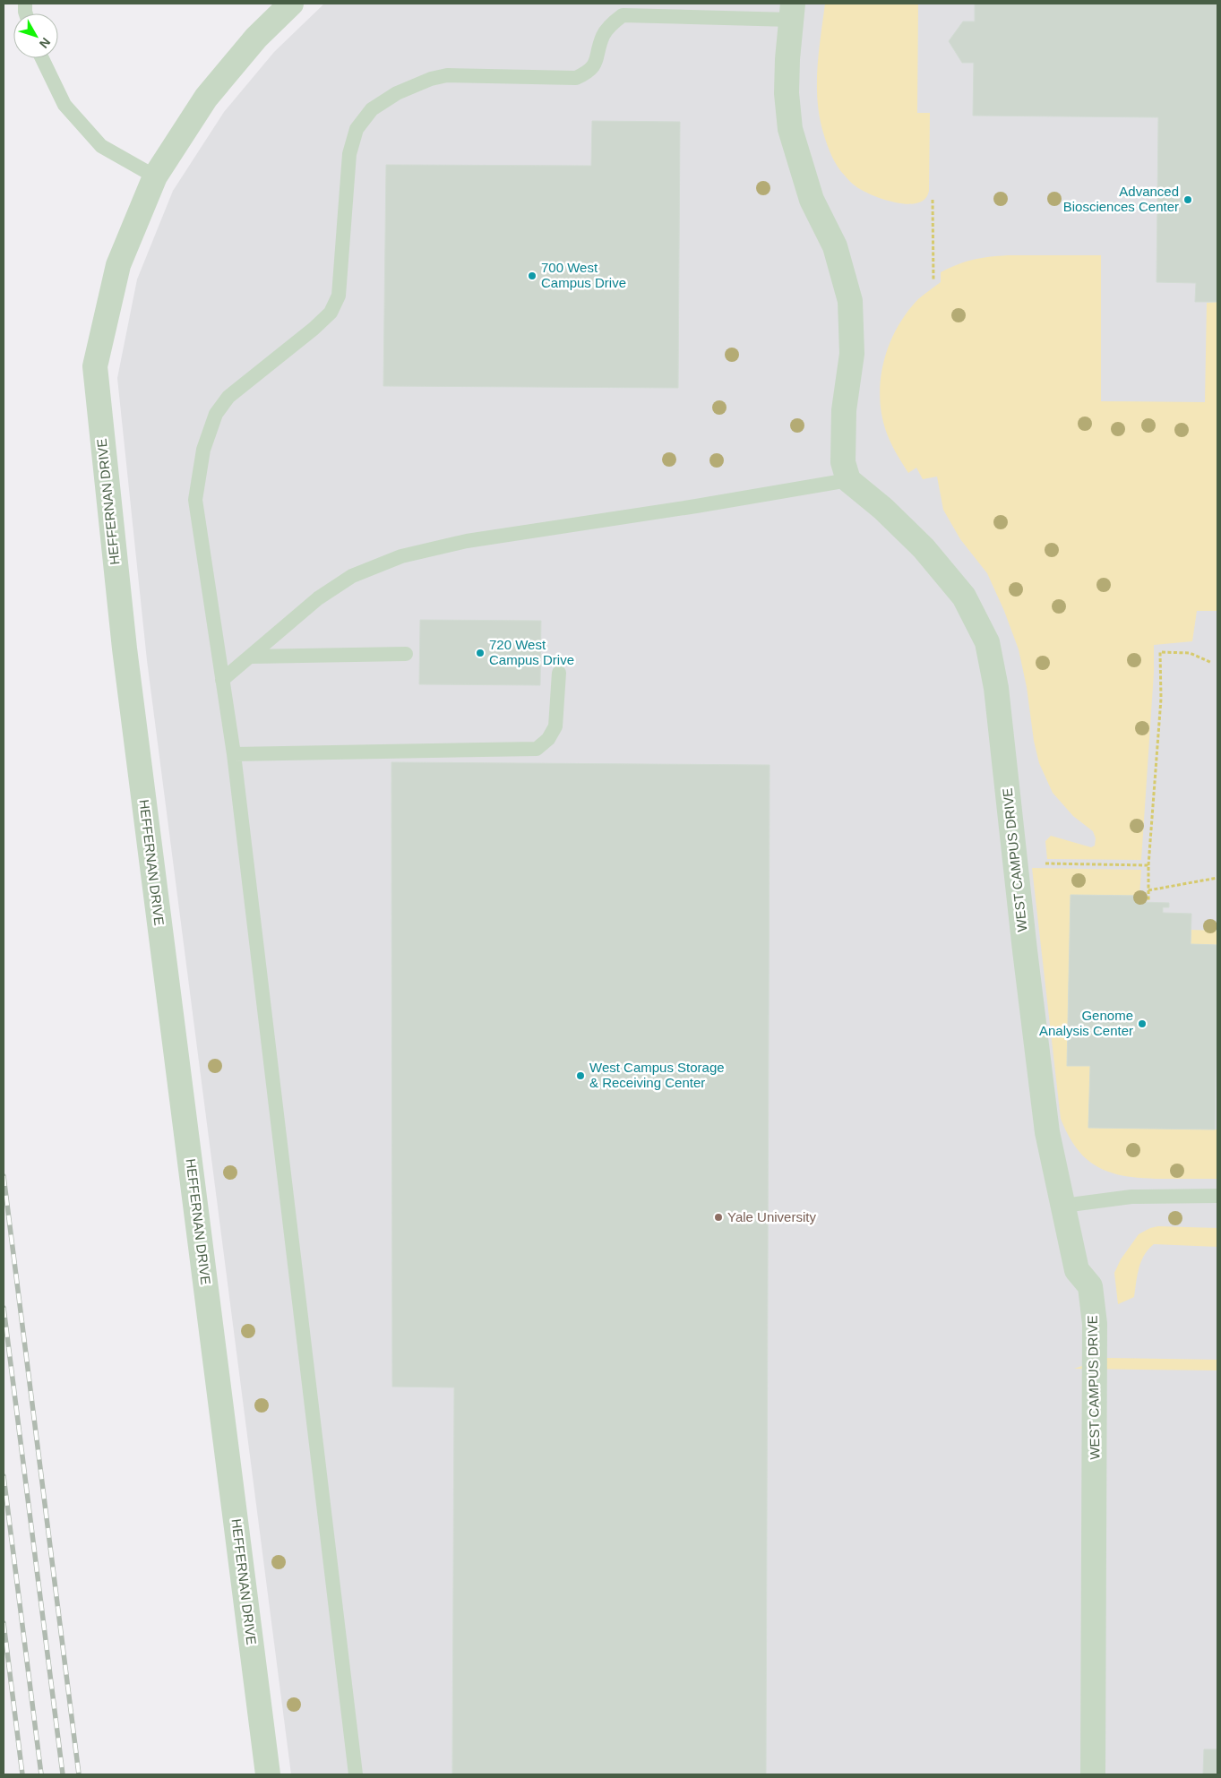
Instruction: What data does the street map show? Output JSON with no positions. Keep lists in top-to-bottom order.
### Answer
{
  "streets": {
    "street": ["HEFFERNAN DRIVE", "WEST CAMPUS DRIVE"]
  },
  "places": [
    "Advanced Biosciences Center",
    "700 West Campus Drive",
    "720 West Campus Drive",
    "Genome Analysis Center",
    "West Campus Storage & Receiving Center",
    "Yale University"
  ],
  "north": "bottom right"
}
